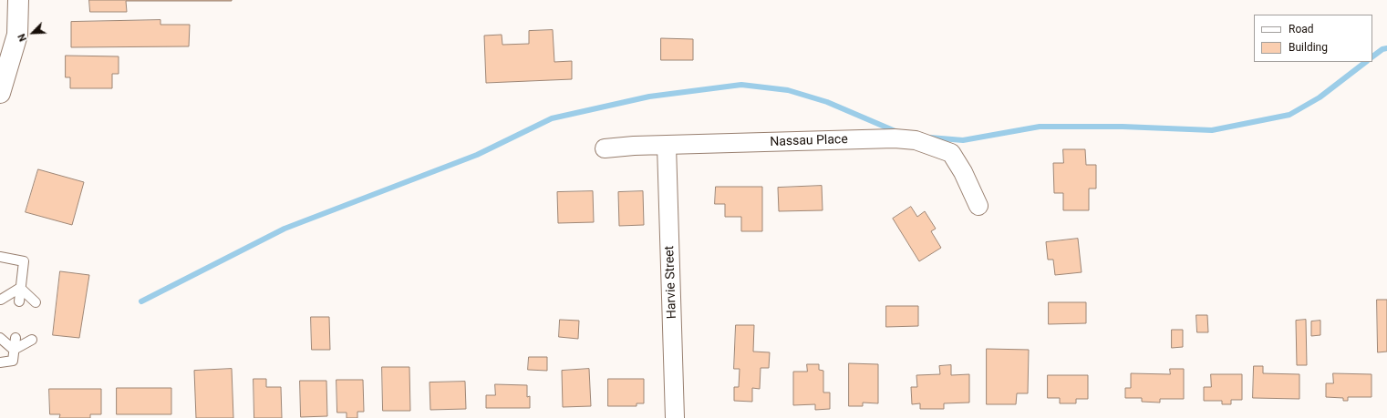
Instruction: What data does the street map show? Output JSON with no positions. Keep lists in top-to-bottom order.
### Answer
{
  "streets": {
    "street": ["Nassau Place", "Harvie Street"]
  },
  "crossings": [
    ["Nassau Place", "Harvie Street"]
  ],
  "legend": ["Road", "Building"],
  "north": "bottom left"
}
